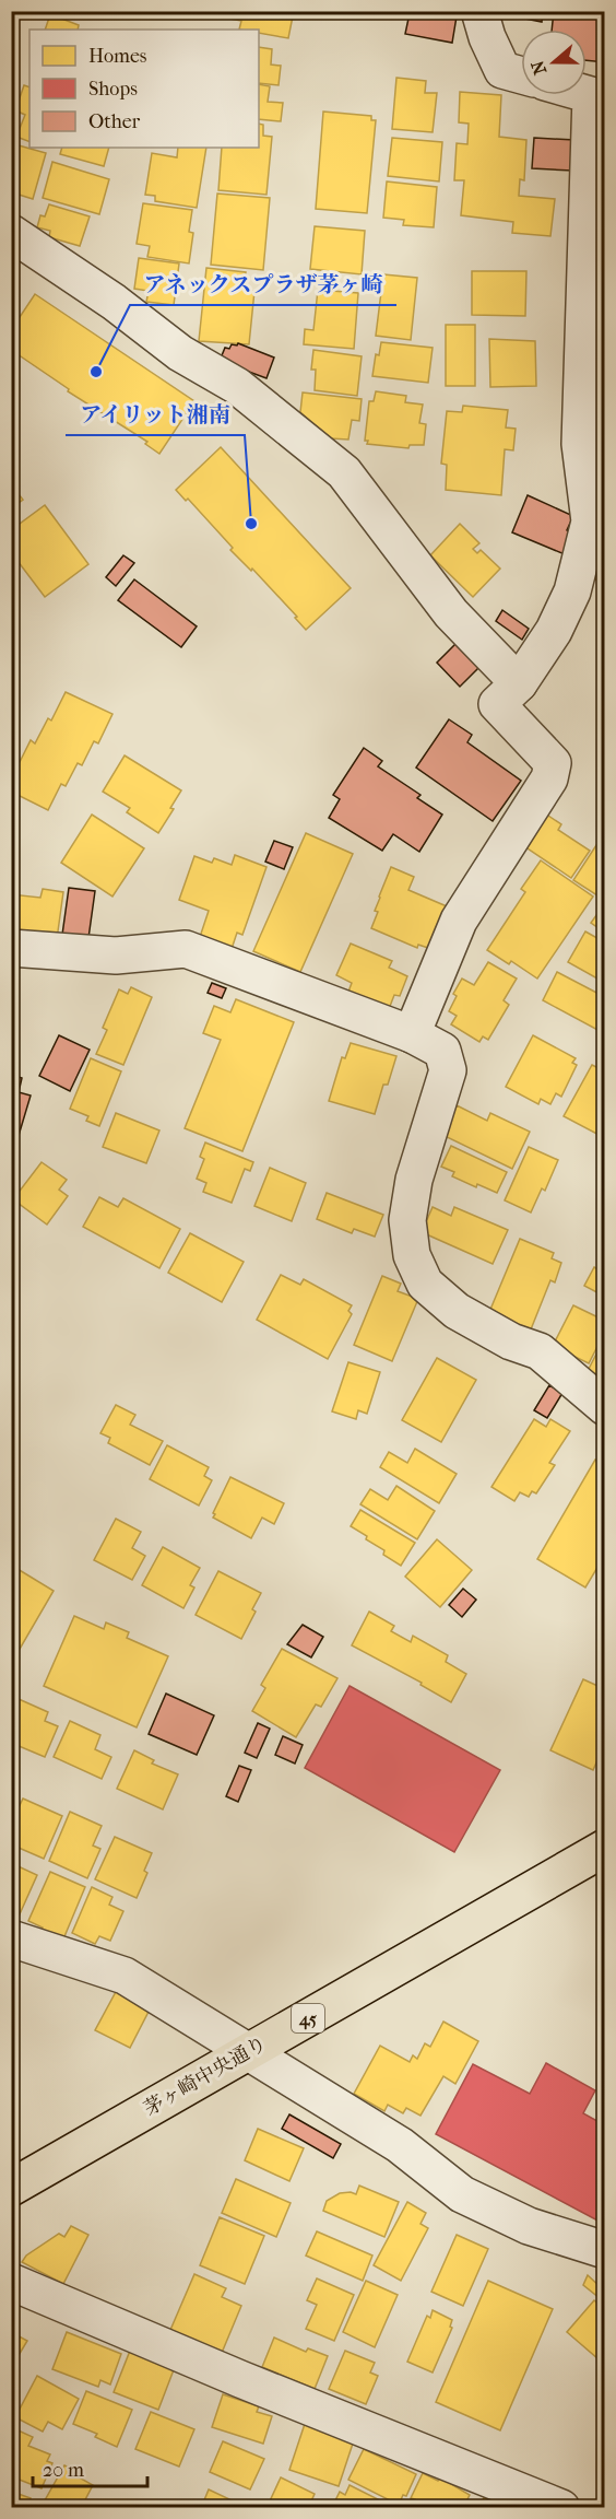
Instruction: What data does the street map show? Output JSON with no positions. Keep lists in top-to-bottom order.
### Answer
{
  "streets": {
    "main road": ["45", "茅ヶ崎中央通り"]
  },
  "places": ["アネックスプラザ茅ヶ崎", "アイリット湘南"],
  "legend": ["Homes", "Shops", "Other"],
  "scale_bar": "20 m",
  "north": "left"
}
